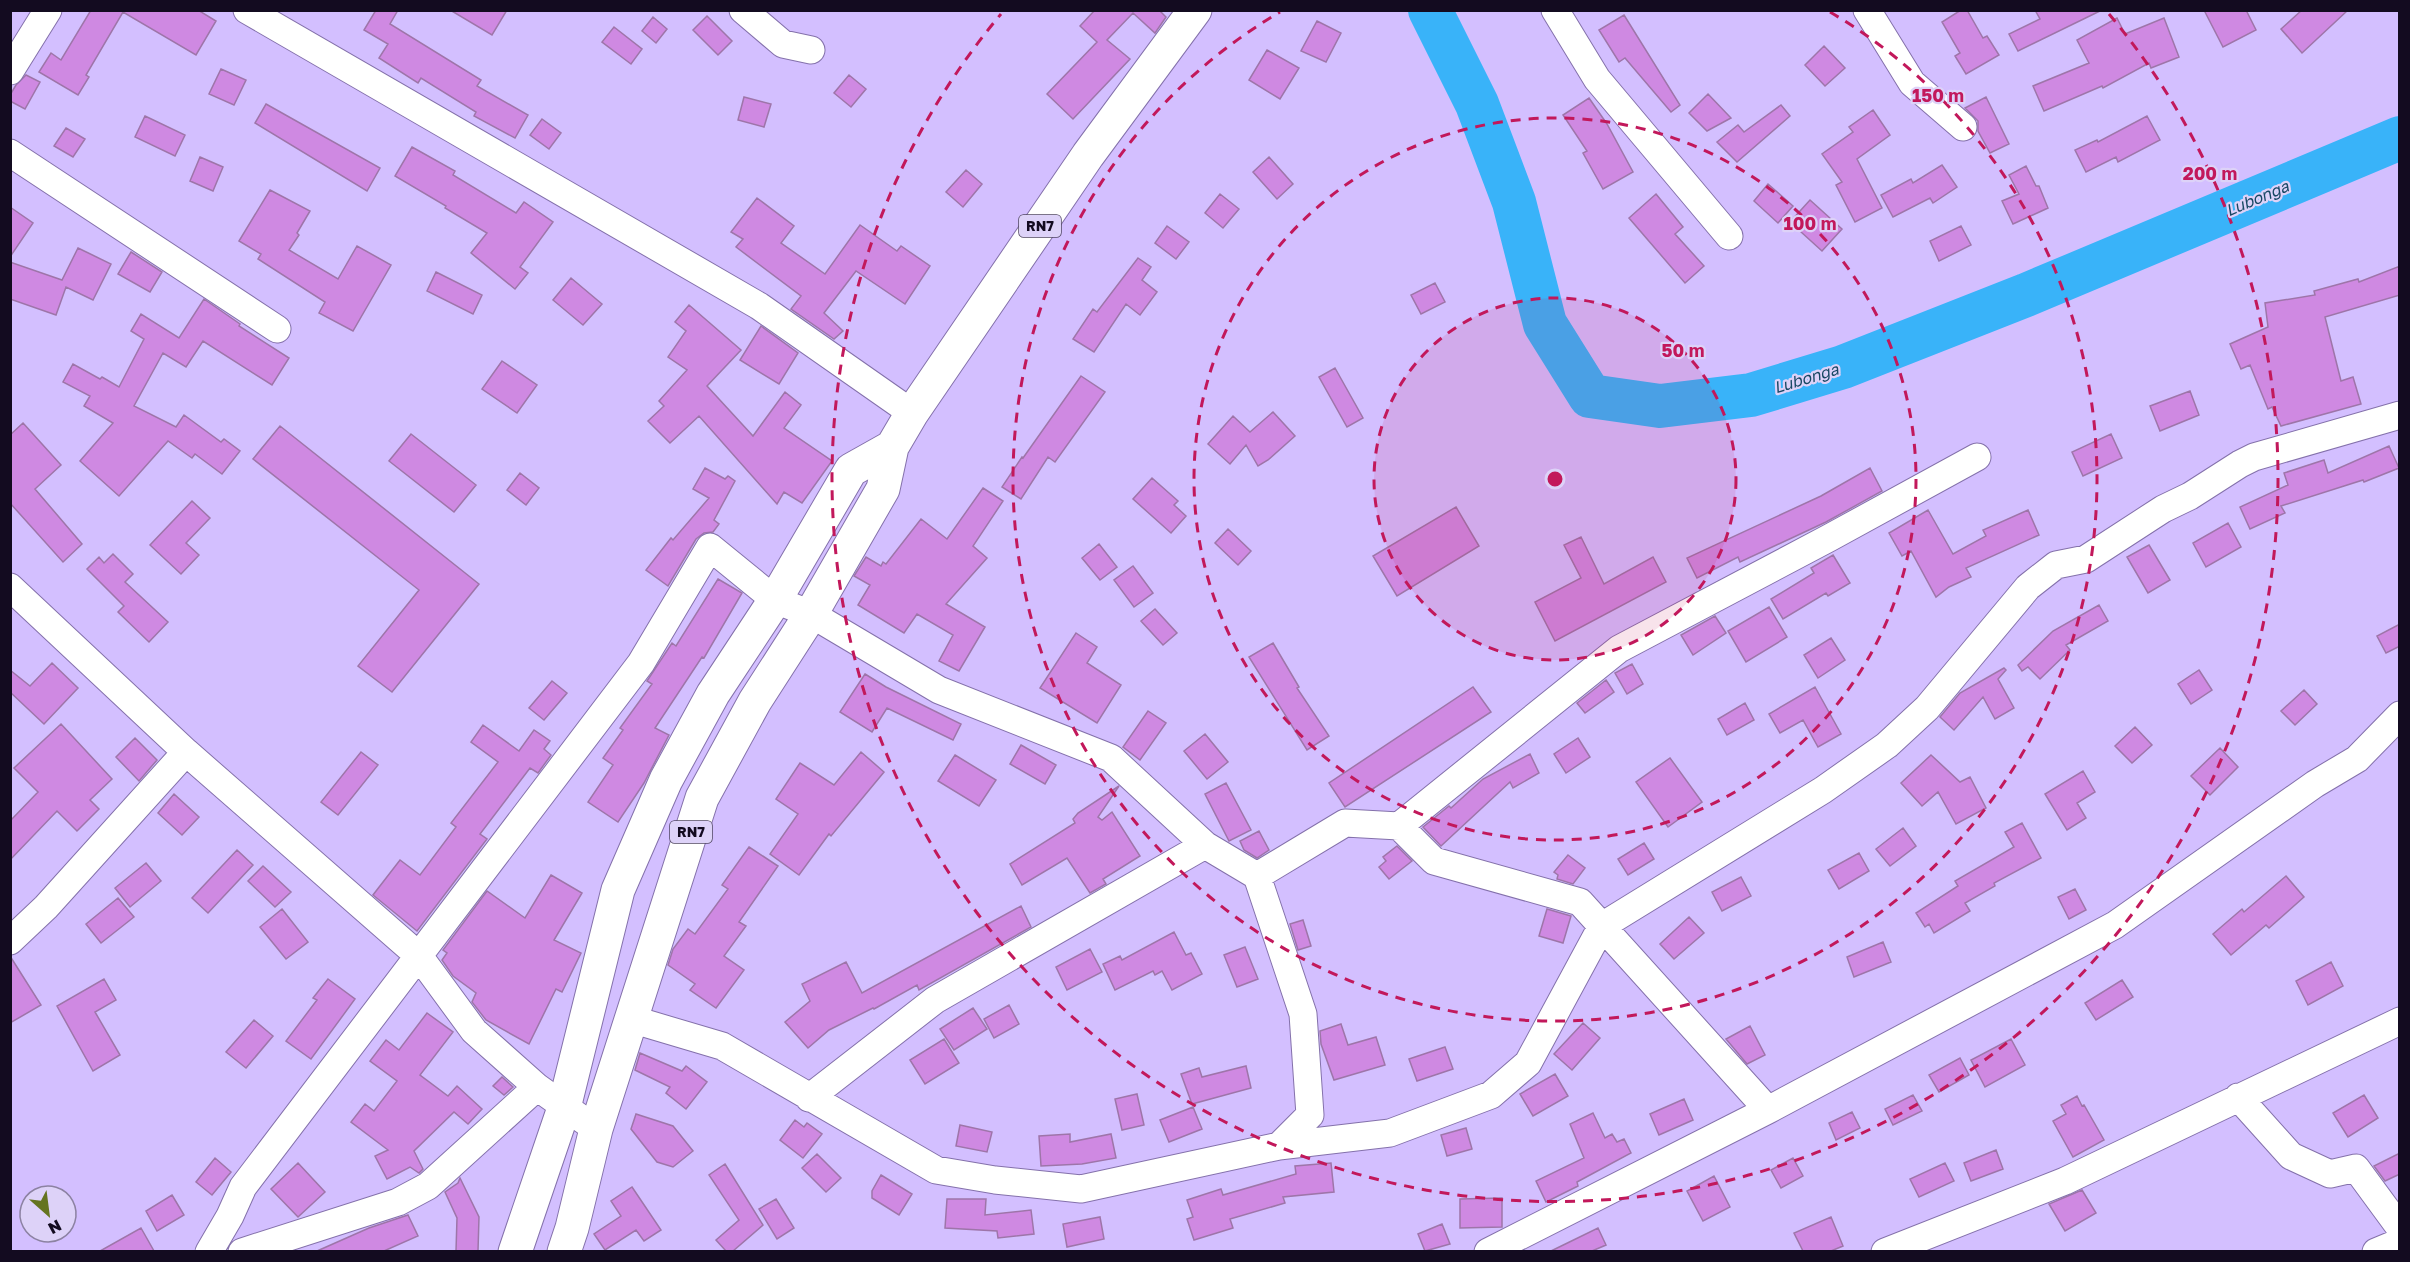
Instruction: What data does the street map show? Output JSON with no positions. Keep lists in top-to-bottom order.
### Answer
{
  "streets": {
    "main road": ["RN7"]
  },
  "water": ["Lubonga"],
  "north": "bottom right",
  "rings": [
    "150 m",
    "200 m",
    "100 m",
    "50 m"
  ]
}
